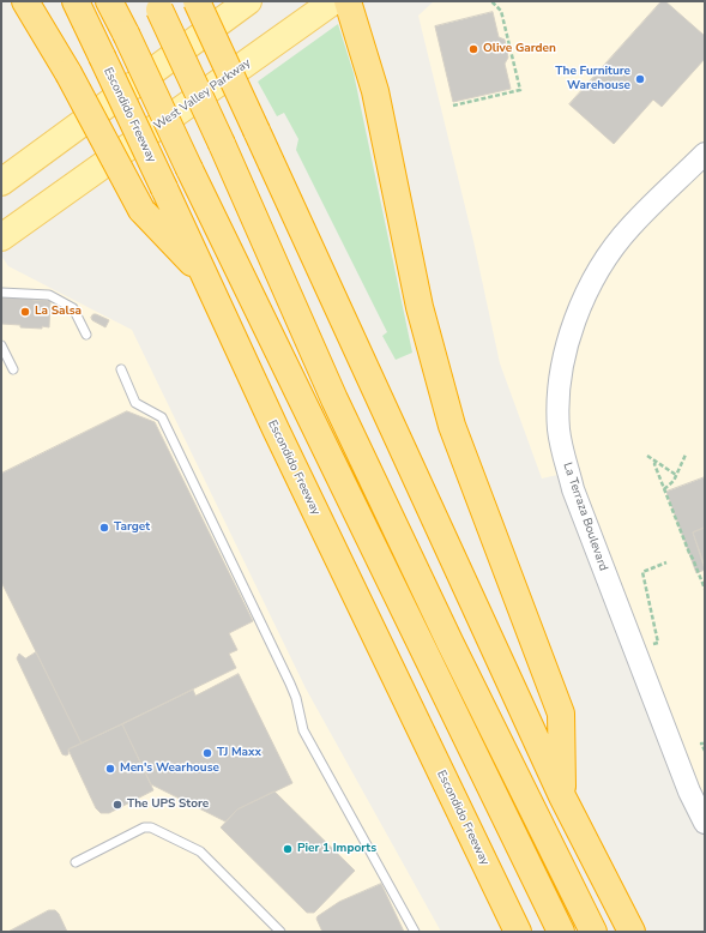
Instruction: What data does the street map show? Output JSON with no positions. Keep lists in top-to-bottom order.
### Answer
{
  "streets": {
    "highway": ["Escondido Freeway"],
    "main road": ["West Valley Parkway"],
    "street": ["La Terraza Boulevard"]
  },
  "places": [
    "Olive Garden",
    "The Furniture Warehouse",
    "La Salsa",
    "Target",
    "TJ Maxx",
    "Men's Wearhouse",
    "The UPS Store",
    "Pier 1 Imports"
  ]
}
